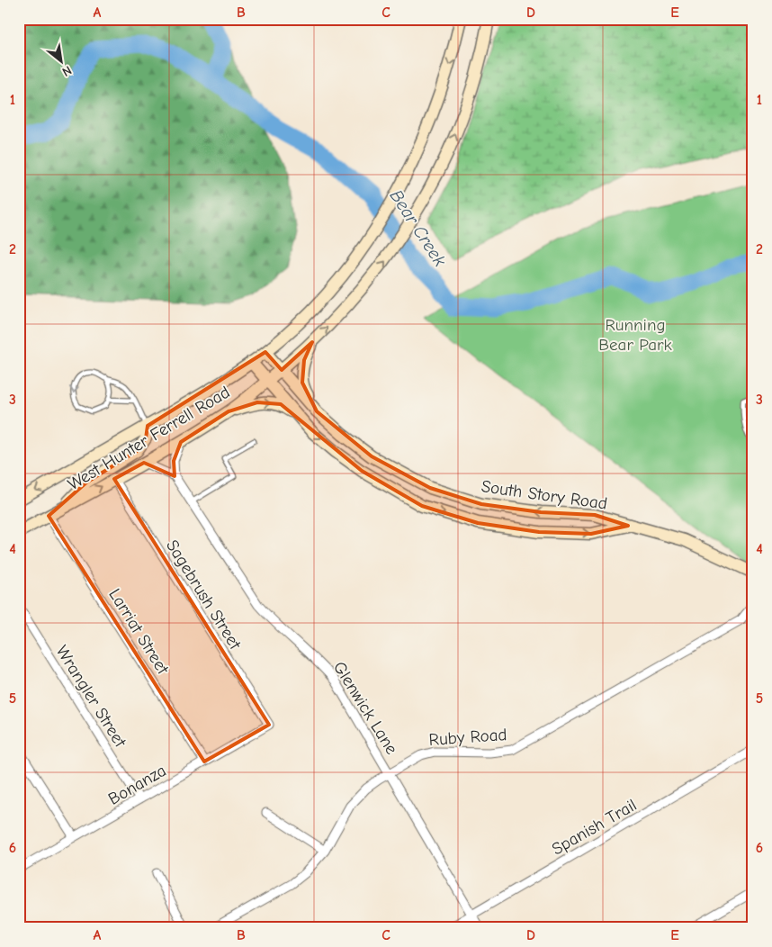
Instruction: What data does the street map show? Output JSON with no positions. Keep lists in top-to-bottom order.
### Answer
{
  "streets": {
    "main road": ["West Hunter Ferrell Road", "South Story Road"],
    "street": [
      "Sagebrush Street",
      "Larriat Street",
      "Wrangler Street",
      "Glenwick Lane",
      "Ruby Road",
      "Bonanza",
      "Spanish Trail"
    ]
  },
  "crossings": [
    ["West Hunter Ferrell Road", "South Story Road"],
    ["West Hunter Ferrell Road", "Sagebrush Street"],
    ["West Hunter Ferrell Road", "Larriat Street"],
    ["Sagebrush Street", "Bonanza"],
    ["Larriat Street", "Bonanza"],
    ["Wrangler Street", "Bonanza"],
    ["Glenwick Lane", "Ruby Road"],
    ["Glenwick Lane", "Spanish Trail"]
  ],
  "water": ["Bear Creek"],
  "parks": ["Running Bear Park"],
  "north": "bottom right",
  "grid": {
    "columns": [
      "A",
      "B",
      "C",
      "D",
      "E"
    ],
    "rows": [
      "1",
      "2",
      "3",
      "4",
      "5",
      "6"
    ]
  }
}
